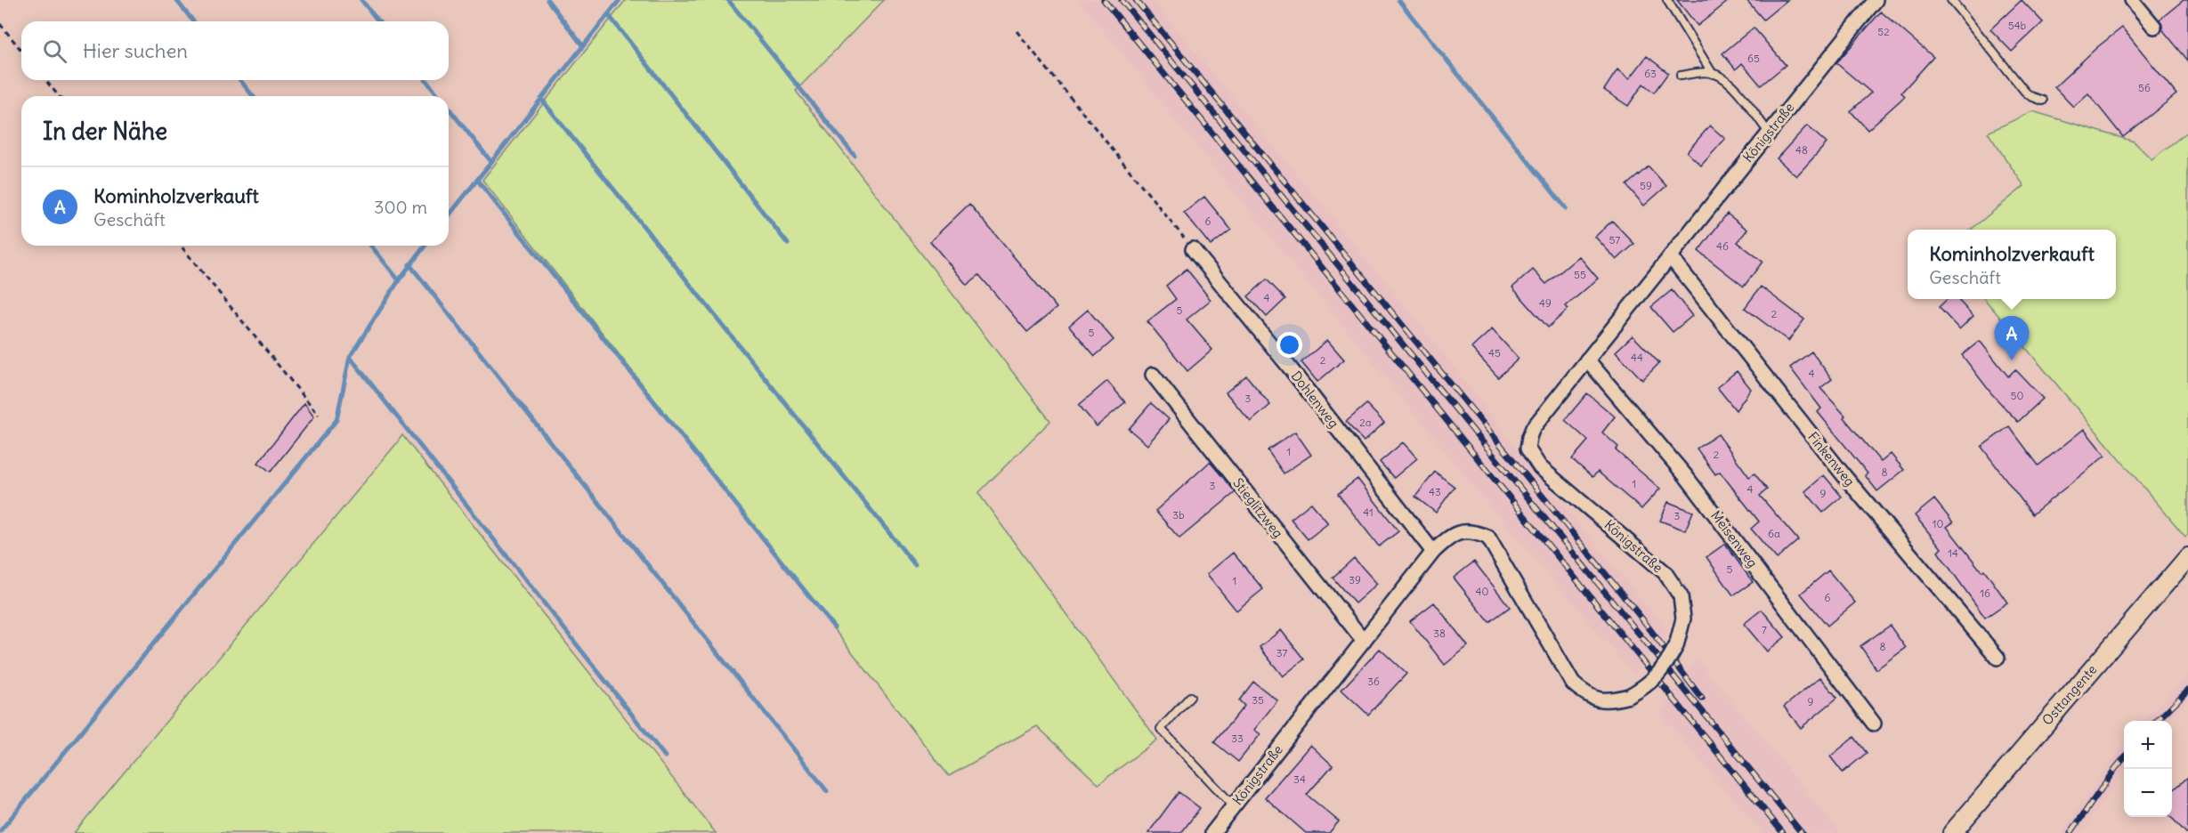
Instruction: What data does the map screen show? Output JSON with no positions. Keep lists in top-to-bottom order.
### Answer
{
  "streets": {
    "main road": ["Osttangente"],
    "street": [
      "Königstraße",
      "Dohlenweg",
      "Finkenweg",
      "Stieglitzweg",
      "Meisenweg"
    ]
  },
  "crossings": [
    ["Königstraße", "Dohlenweg"],
    ["Königstraße", "Finkenweg"],
    ["Königstraße", "Stieglitzweg"],
    ["Königstraße", "Meisenweg"]
  ],
  "house_numbers": [
    "54b",
    "52",
    "65",
    "63",
    "56",
    "48",
    "59",
    "6",
    "57",
    "46",
    "55",
    "4",
    "49",
    "5",
    "2",
    "5",
    "45",
    "44",
    "2",
    "4",
    "50",
    "3",
    "2a",
    "1",
    "2",
    "8",
    "1",
    "3",
    "4",
    "43",
    "9",
    "41",
    "3b",
    "3",
    "10",
    "6a",
    "14",
    "5",
    "39",
    "1",
    "40",
    "16",
    "6",
    "7",
    "38",
    "8",
    "37",
    "36",
    "35",
    "9",
    "33",
    "34"
  ],
  "page": {
    "search": "Hier suchen",
    "heading": "In der Nähe",
    "list": [
      {
        "mark": "A",
        "name": "Kominholzverkauft",
        "note": "Geschäft",
        "value": "300 m"
      }
    ],
    "popup": ["Kominholzverkauft", "Geschäft"],
    "pins": "A",
    "map_buttons": ["+", "−"]
  }
}
